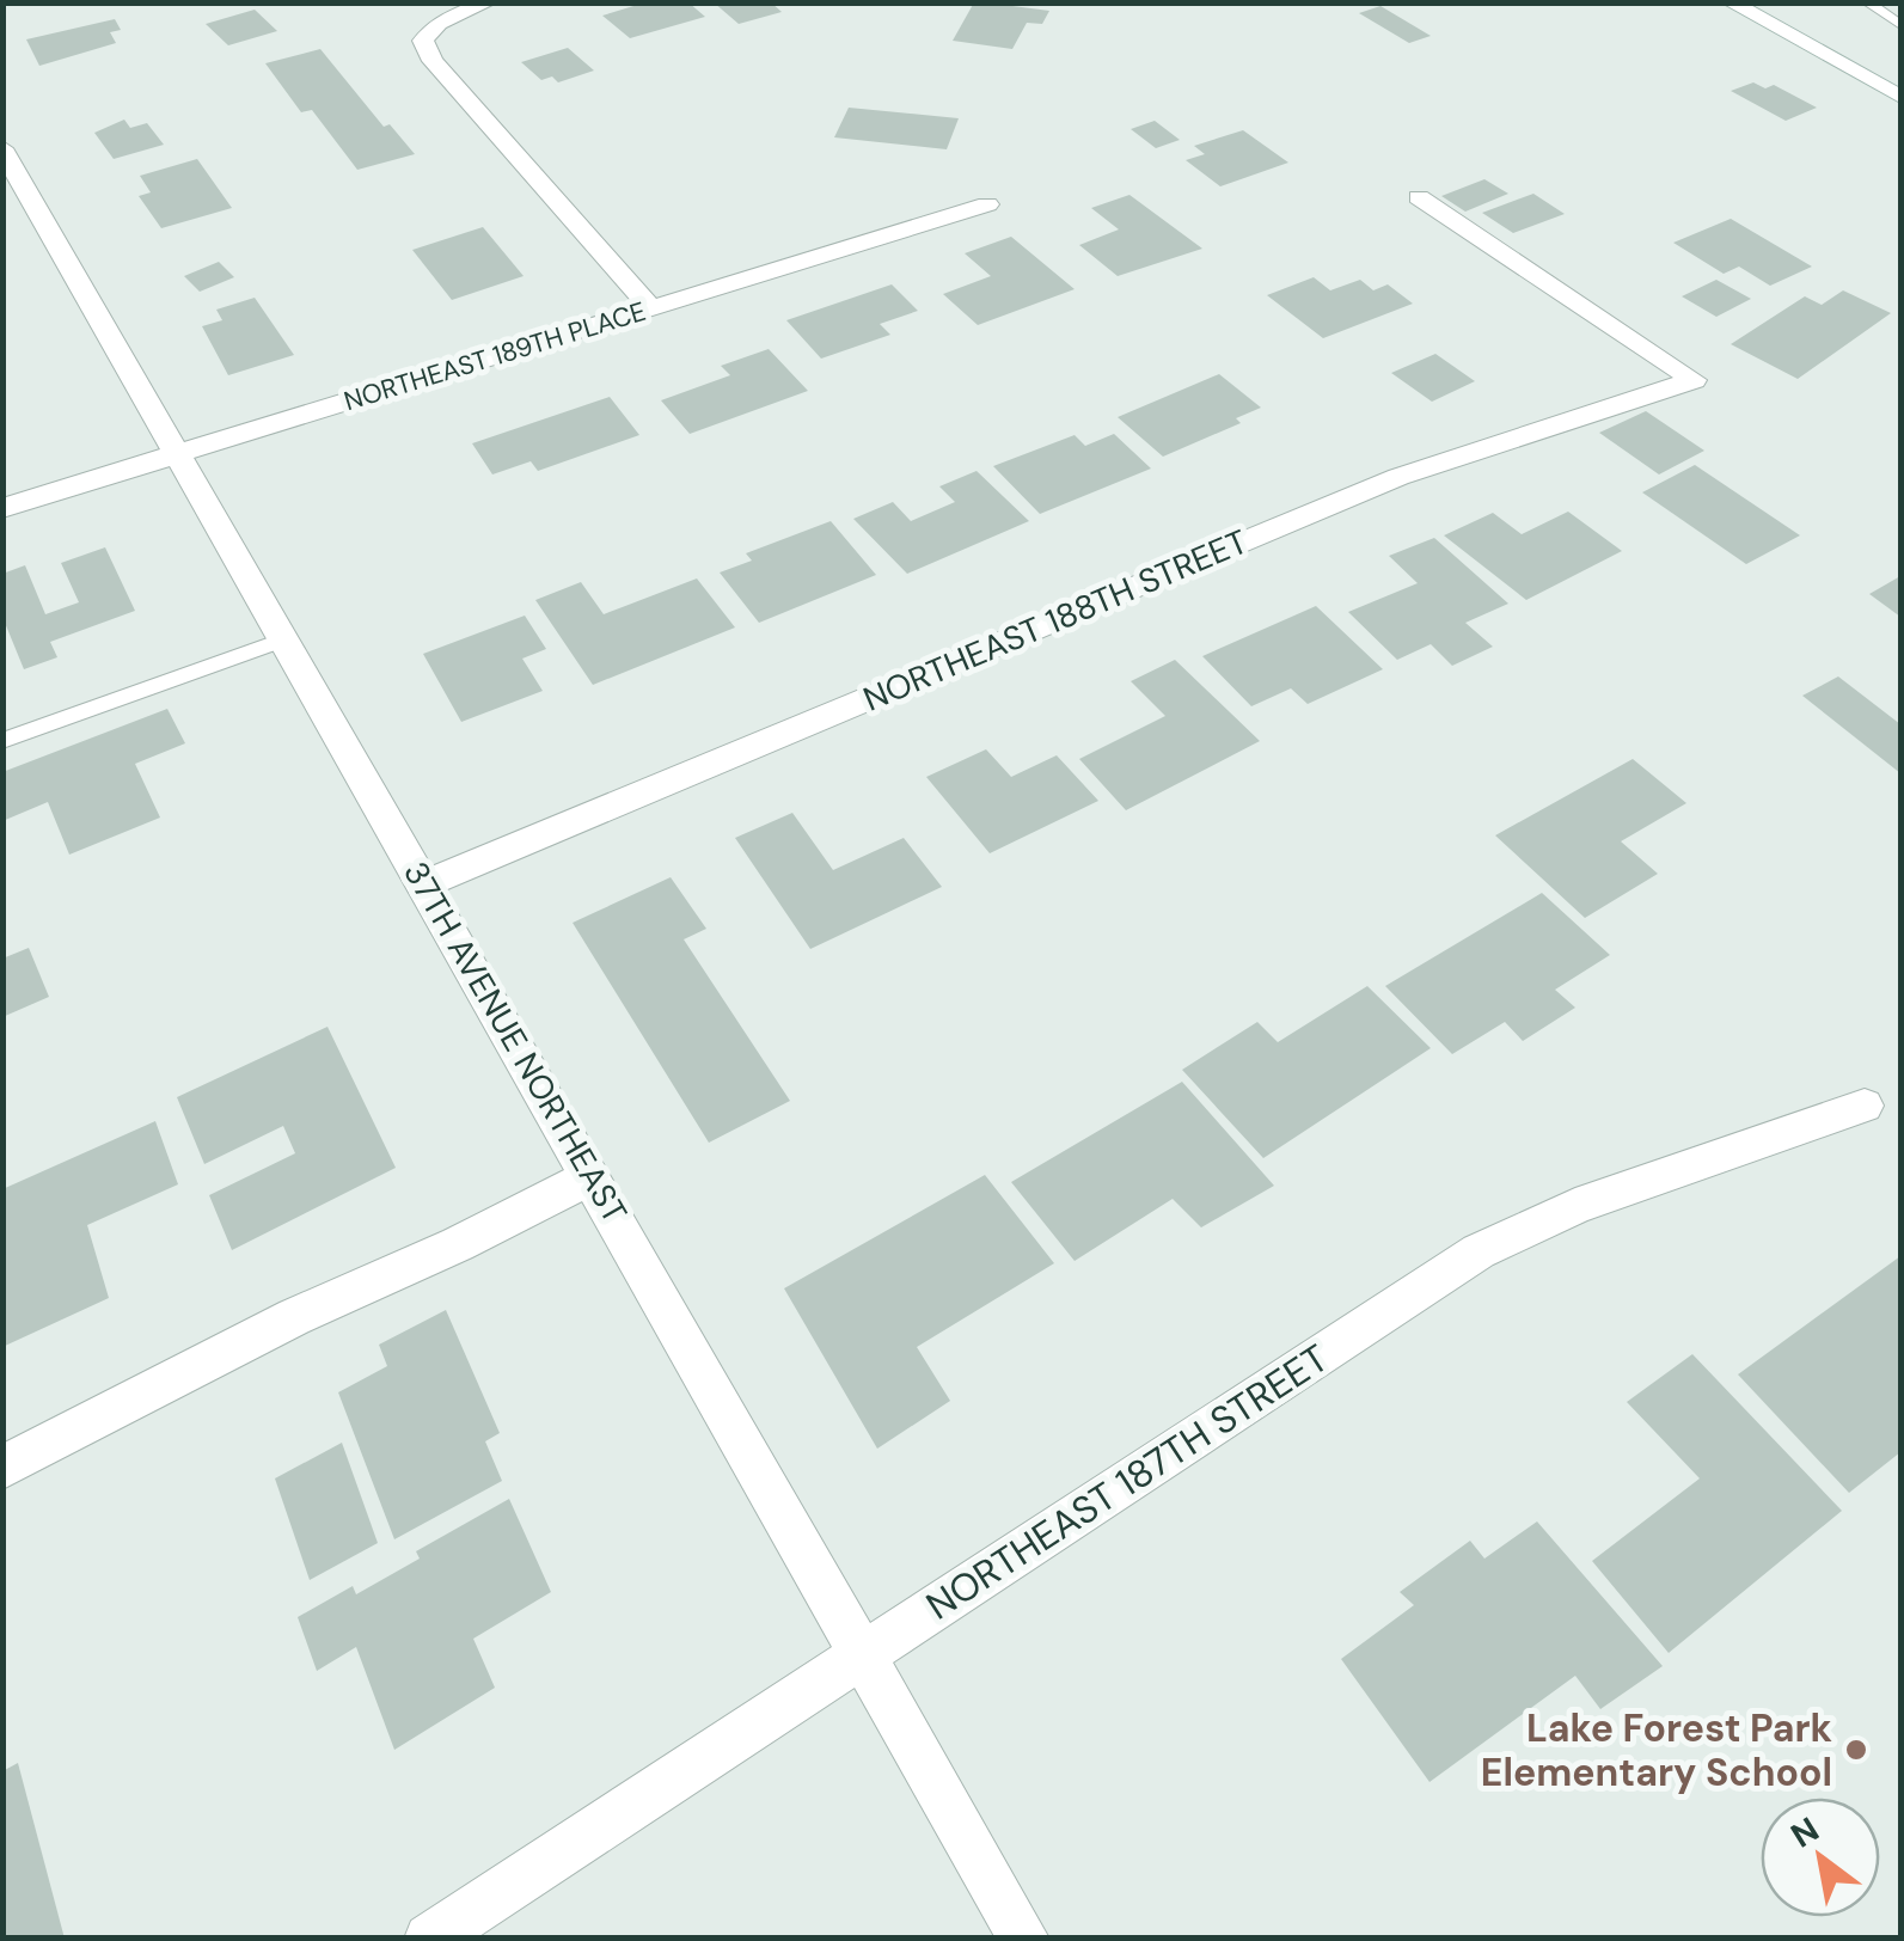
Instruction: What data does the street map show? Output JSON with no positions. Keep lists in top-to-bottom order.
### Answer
{
  "streets": {
    "street": [
      "NORTHEAST 189TH PLACE",
      "NORTHEAST 188TH STREET",
      "37TH AVENUE NORTHEAST",
      "NORTHEAST 187TH STREET"
    ]
  },
  "crossings": [
    ["NORTHEAST 189TH PLACE", "37TH AVENUE NORTHEAST"],
    ["NORTHEAST 188TH STREET", "37TH AVENUE NORTHEAST"],
    ["37TH AVENUE NORTHEAST", "NORTHEAST 187TH STREET"]
  ],
  "places": ["Lake Forest Park Elementary School"],
  "north": "top left"
}
